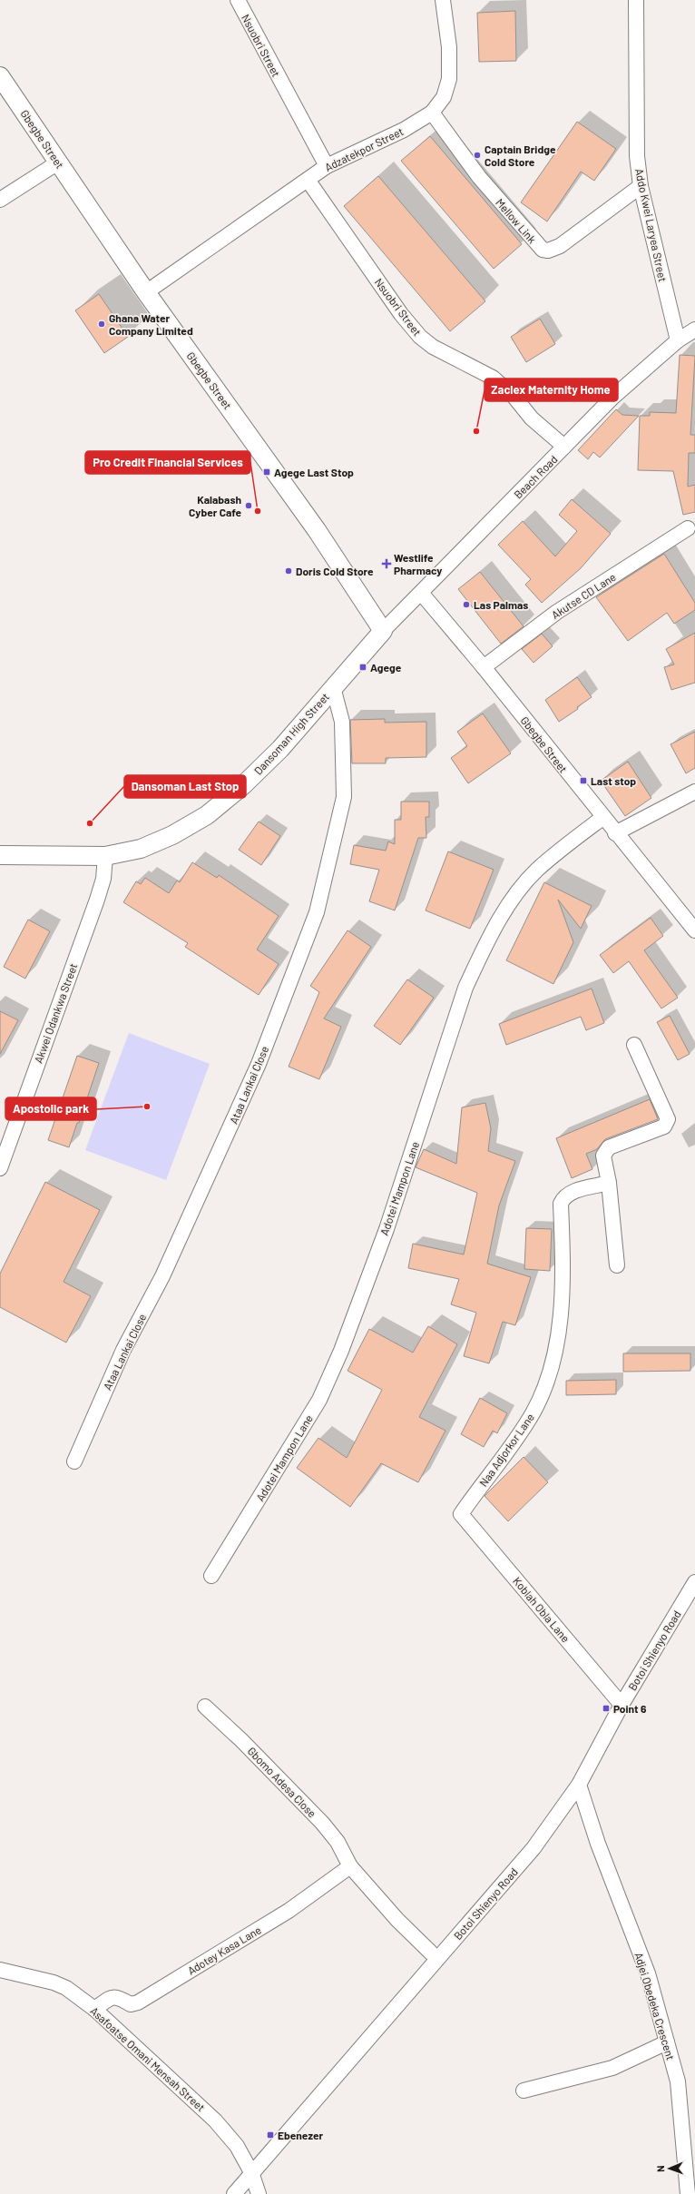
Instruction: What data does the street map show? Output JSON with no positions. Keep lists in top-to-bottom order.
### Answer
{
  "streets": {
    "street": [
      "Nsuobri Street",
      "Gbegbe Street",
      "Adzatekpor Street",
      "Mellow Link",
      "Addo Kwei Laryea Street",
      "Beach Road",
      "Akutse CD Lane",
      "Dansoman High Street",
      "Akwei Odankwa Street",
      "Ataa Lankai Close",
      "Adotei Mampon Lane",
      "Naa Adjorkor Lane",
      "Koblah Obla Lane",
      "Botoi Shienyo Road",
      "Gbomo Adesa Close",
      "Adotey Kasa Lane",
      "Adjei Obedeka Crescent",
      "Asafoatse Omani Mensah Street"
    ]
  },
  "crossings": [
    ["Nsuobri Street", "Adzatekpor Street"],
    ["Nsuobri Street", "Beach Road"],
    ["Gbegbe Street", "Adzatekpor Street"],
    ["Gbegbe Street", "Beach Road"],
    ["Gbegbe Street", "Akutse CD Lane"],
    ["Gbegbe Street", "Dansoman High Street"],
    ["Gbegbe Street", "Adotei Mampon Lane"],
    ["Adzatekpor Street", "Mellow Link"],
    ["Mellow Link", "Addo Kwei Laryea Street"],
    ["Addo Kwei Laryea Street", "Beach Road"],
    ["Beach Road", "Dansoman High Street"],
    ["Dansoman High Street", "Akwei Odankwa Street"],
    ["Dansoman High Street", "Ataa Lankai Close"],
    ["Naa Adjorkor Lane", "Koblah Obla Lane"],
    ["Koblah Obla Lane", "Botoi Shienyo Road"],
    ["Botoi Shienyo Road", "Gbomo Adesa Close"],
    ["Botoi Shienyo Road", "Adjei Obedeka Crescent"],
    ["Botoi Shienyo Road", "Asafoatse Omani Mensah Street"],
    ["Gbomo Adesa Close", "Adotey Kasa Lane"],
    ["Adotey Kasa Lane", "Asafoatse Omani Mensah Street"]
  ],
  "places": {
    "other": [
      "Captain Bridge Cold Store",
      "Ghana Water Company Limited",
      "Zaclex Maternity Home",
      "Kalabash Cyber Cafe",
      "Pro Credit Financial Services",
      "Doris Cold Store",
      "Las Palmas",
      "Dansoman Last Stop",
      "Apostolic park"
    ],
    "transit": [
      "Agege Last Stop",
      "Agege",
      "Last stop",
      "Point 6",
      "Ebenezer"
    ],
    "health": ["Westlife Pharmacy"]
  },
  "north": "left"
}
